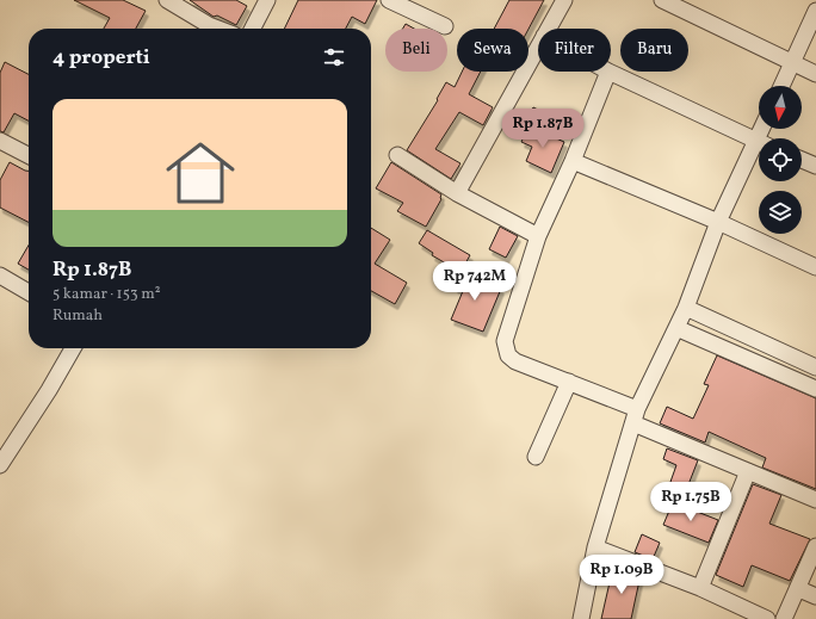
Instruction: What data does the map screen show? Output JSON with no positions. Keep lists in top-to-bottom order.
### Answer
{
  "north": "bottom",
  "page": {
    "chip": [
      "Beli",
      "Sewa",
      "Filter",
      "Baru"
    ],
    "heading": "4 properti",
    "list": [
      {
        "name": "Rp 1.87B",
        "note": "5 kamar · 153 m² · Rumah"
      }
    ],
    "price": [
      "Rp 1.87B",
      "Rp 742M",
      "Rp 1.75B",
      "Rp 1.09B"
    ]
  }
}
